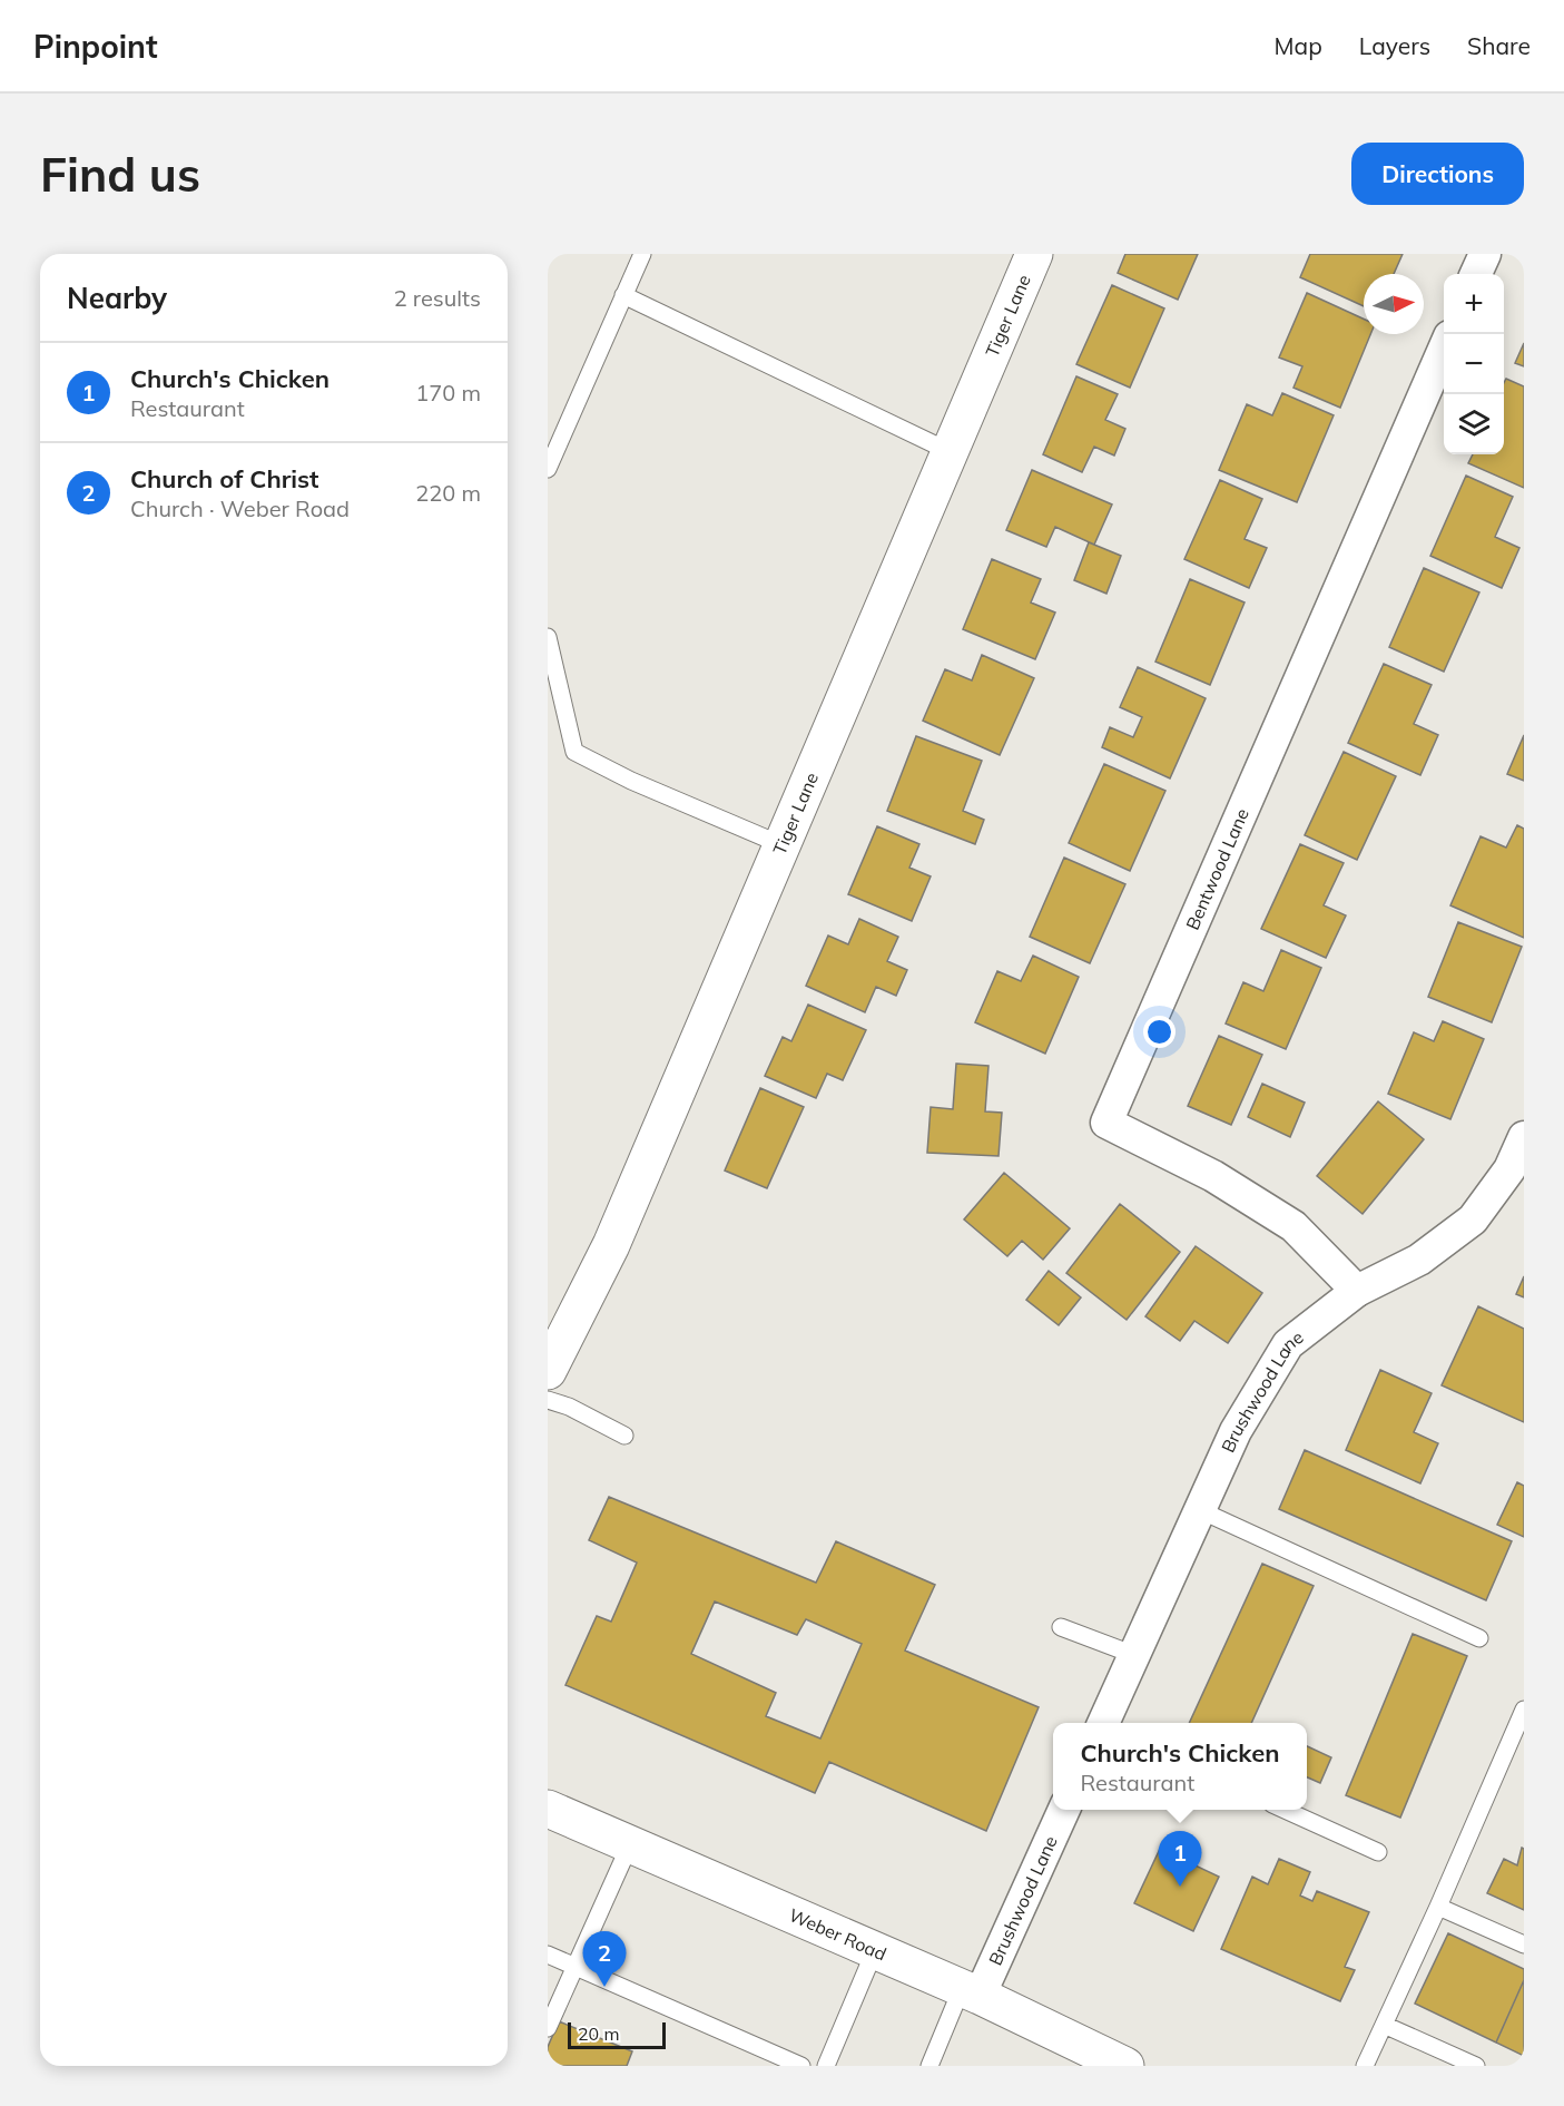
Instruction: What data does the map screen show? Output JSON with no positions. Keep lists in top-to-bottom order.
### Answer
{
  "streets": {
    "street": [
      "Tiger Lane",
      "Bentwood Lane",
      "Brushwood Lane",
      "Weber Road"
    ]
  },
  "crossings": [
    ["Bentwood Lane", "Brushwood Lane"],
    ["Brushwood Lane", "Weber Road"]
  ],
  "scale_bar": "20 m",
  "north": "right",
  "page": {
    "header": "Pinpoint",
    "nav": ["Map", "Layers", "Share"],
    "buttons": "Directions",
    "title": "Find us",
    "heading": ["Nearby", "2 results"],
    "map_buttons": ["+", "−"],
    "list": [
      {
        "mark": "1",
        "name": "Church's Chicken",
        "note": "Restaurant",
        "value": "170 m"
      },
      {
        "mark": "2",
        "name": "Church of Christ",
        "note": "Church · Weber Road",
        "value": "220 m"
      }
    ],
    "popup": ["Church's Chicken", "Restaurant"],
    "pins": ["1", "2"],
    "scale": "20 m"
  }
}
